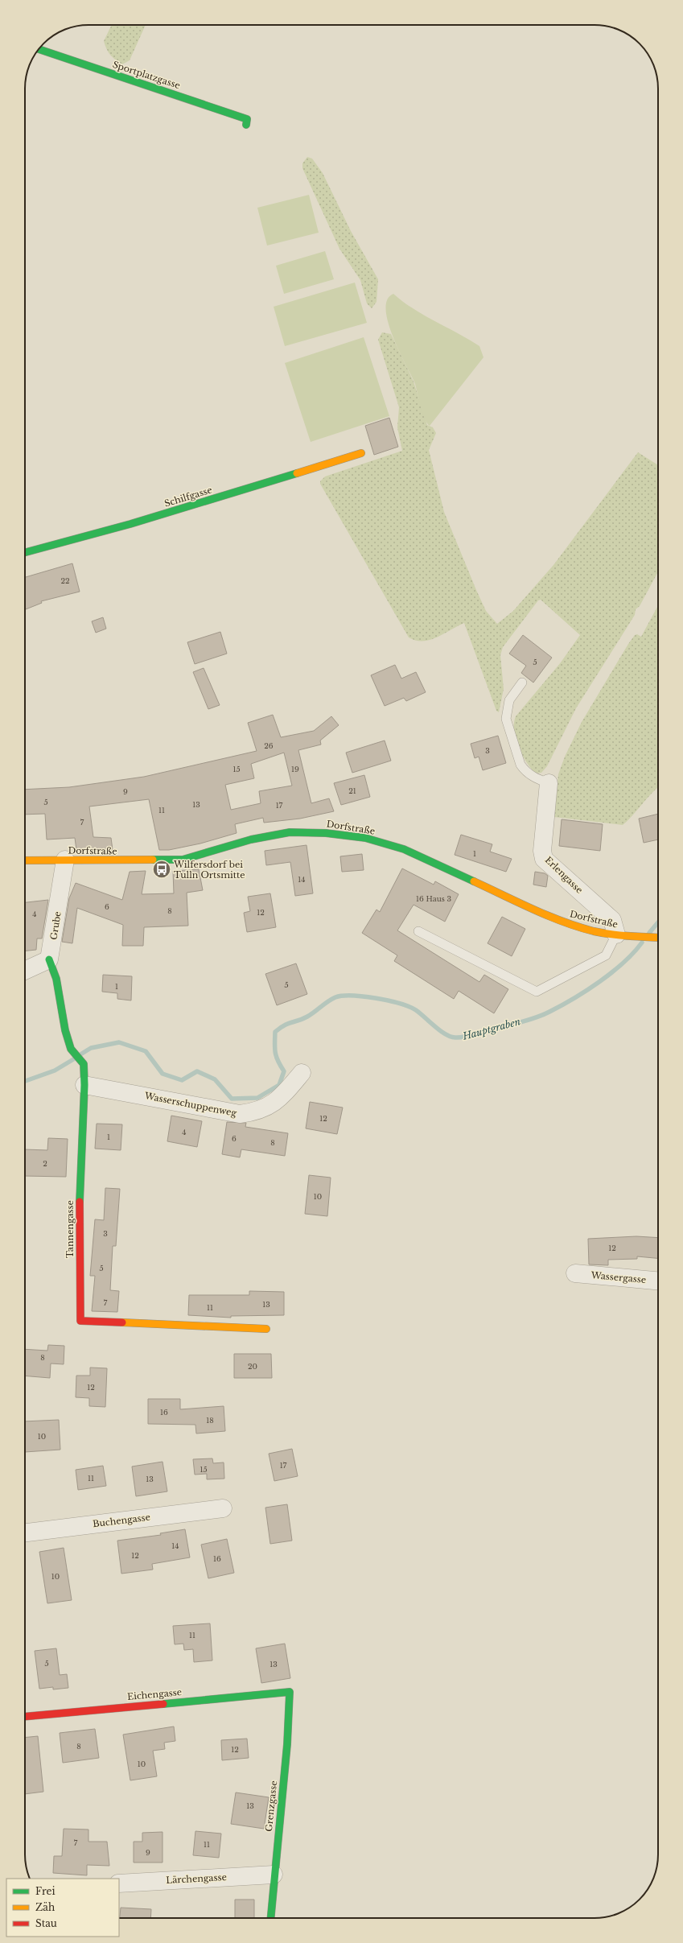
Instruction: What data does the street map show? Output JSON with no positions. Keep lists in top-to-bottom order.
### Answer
{
  "streets": {
    "street": [
      "Sportplatzgasse",
      "Schilfgasse",
      "Dorfstraße",
      "Erlengasse",
      "Grube",
      "Wasserschuppenweg",
      "Tannengasse",
      "Wassergasse",
      "Buchengasse",
      "Eichengasse",
      "Grenzgasse",
      "Lärchengasse"
    ]
  },
  "crossings": [
    ["Dorfstraße", "Erlengasse"],
    ["Dorfstraße", "Grube"],
    ["Grube", "Tannengasse"],
    ["Wasserschuppenweg", "Tannengasse"],
    ["Eichengasse", "Grenzgasse"],
    ["Grenzgasse", "Lärchengasse"]
  ],
  "water": ["Hauptgraben"],
  "places": {
    "bus stop": ["Wilfersdorf bei Tulln Ortsmitte"]
  },
  "house_numbers": [
    "22",
    "5",
    "26",
    "3",
    "15",
    "19",
    "21",
    "9",
    "5",
    "13",
    "17",
    "11",
    "7",
    "1",
    "14",
    "16 Haus 3",
    "6",
    "8",
    "12",
    "4",
    "5",
    "1",
    "12",
    "4",
    "1",
    "6",
    "8",
    "2",
    "10",
    "3",
    "12",
    "5",
    "7",
    "13",
    "11",
    "8",
    "20",
    "12",
    "16",
    "18",
    "10",
    "17",
    "15",
    "11",
    "13",
    "14",
    "12",
    "16",
    "10",
    "11",
    "5",
    "13",
    "8",
    "12",
    "10",
    "13",
    "7",
    "11",
    "9"
  ],
  "legend": ["Frei", "Zäh", "Stau"]
}
